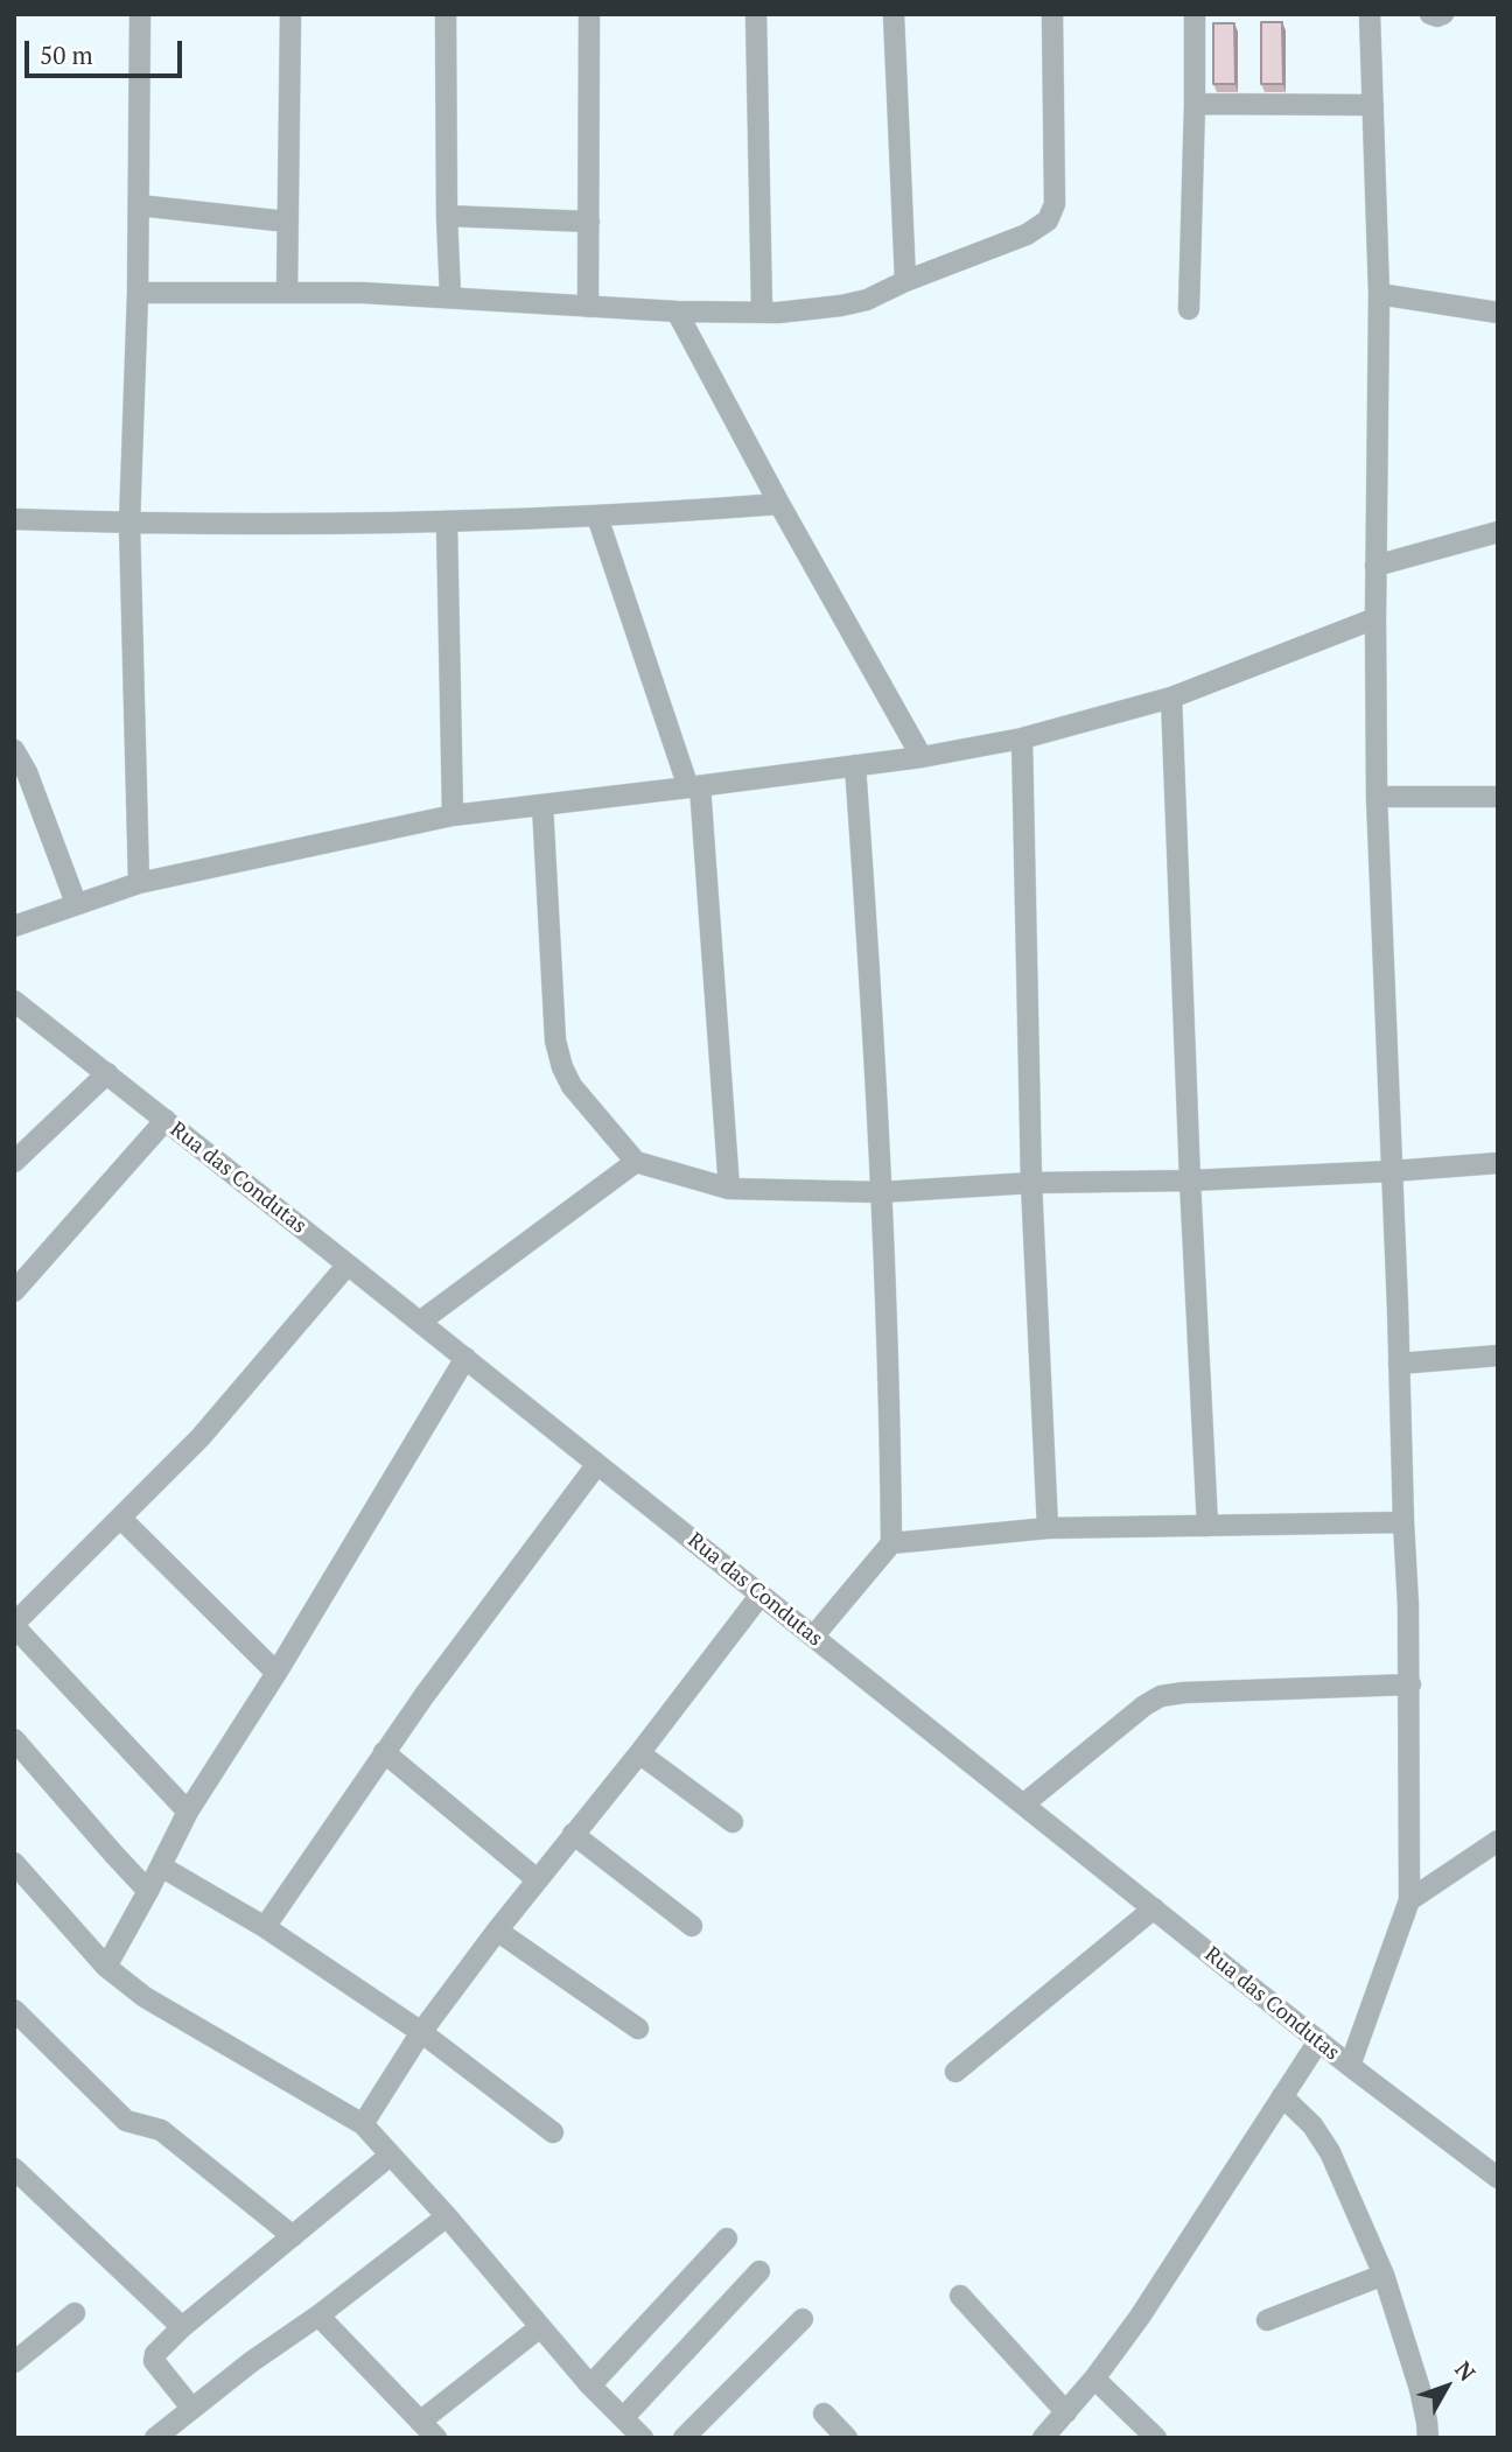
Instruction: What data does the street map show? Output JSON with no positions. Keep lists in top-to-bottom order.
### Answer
{
  "streets": {
    "street": ["Rua das Condutas"]
  },
  "scale_bar": "50 m",
  "north": "top right"
}
